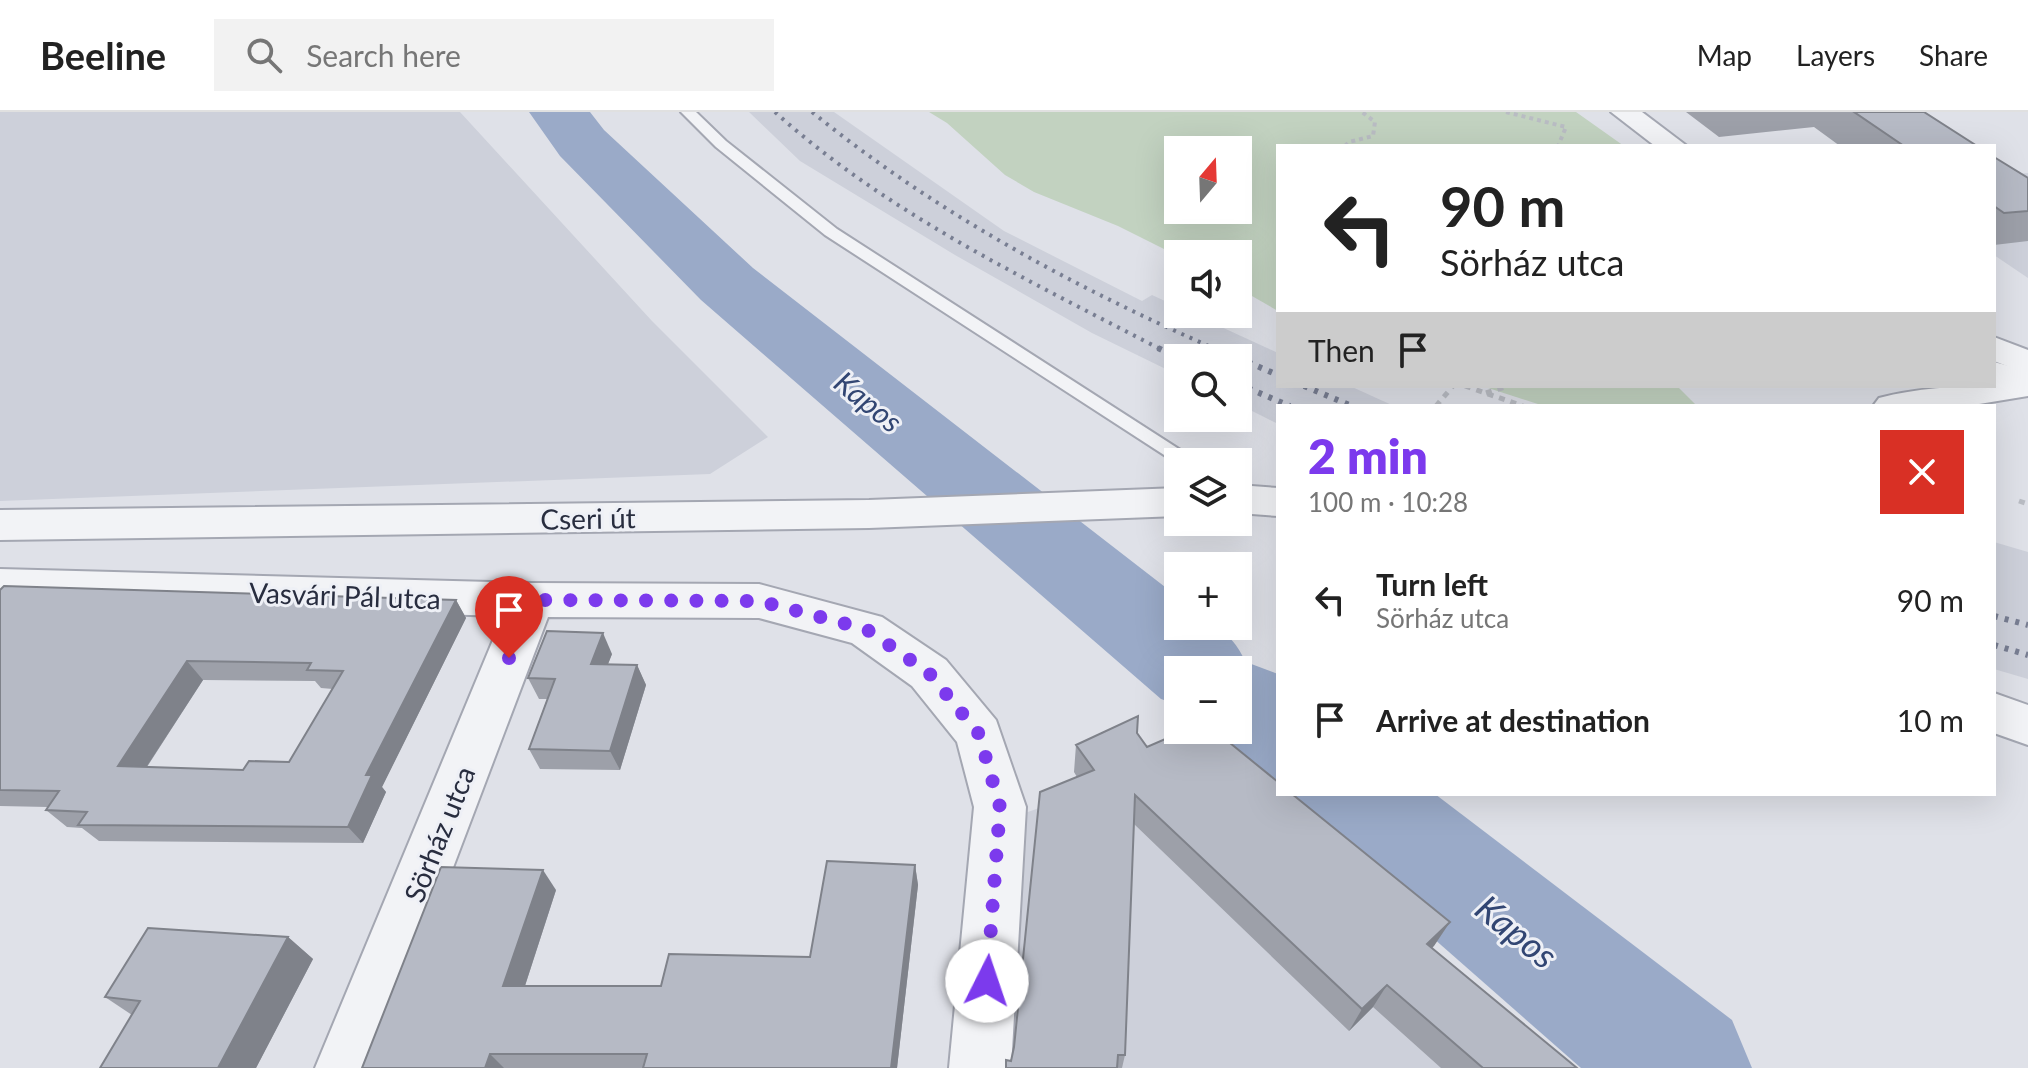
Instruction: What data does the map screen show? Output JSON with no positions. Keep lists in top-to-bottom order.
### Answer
{
  "streets": {
    "street": ["Cseri út", "Vasvári Pál utca", "Sörház utca"]
  },
  "crossings": [
    ["Vasvári Pál utca", "Sörház utca"]
  ],
  "water": ["Kapos"],
  "north": "top",
  "page": {
    "header": "Beeline",
    "search": "Search here",
    "nav": ["Map", "Layers", "Share"],
    "map_buttons": ["+", "−"],
    "turn": ["90 m", "Sörház utca"],
    "then": "Then",
    "heading": ["2 min", "100 m · 10:28"],
    "list": [
      {
        "name": "Turn left",
        "note": "Sörház utca",
        "value": "90 m"
      },
      {
        "name": "Arrive at destination",
        "value": "10 m"
      }
    ]
  }
}
